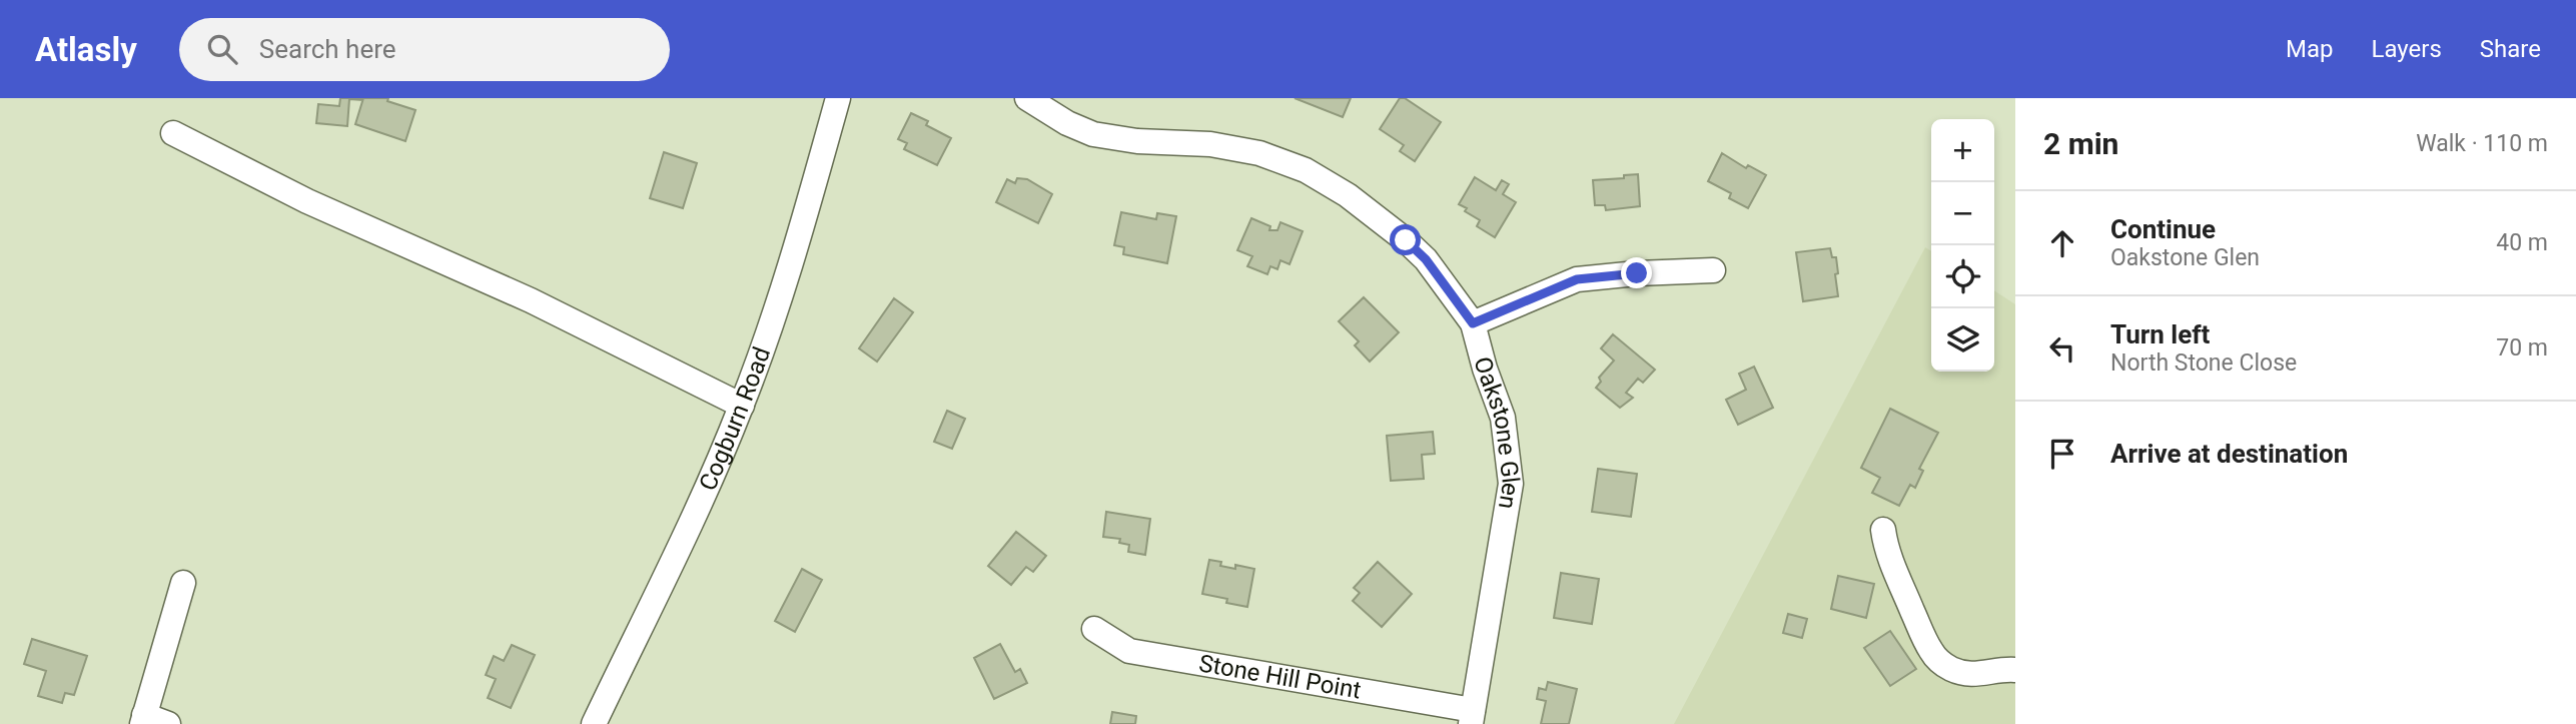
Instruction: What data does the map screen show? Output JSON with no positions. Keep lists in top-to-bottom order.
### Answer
{
  "streets": {
    "street": ["Cogburn Road", "Oakstone Glen", "Stone Hill Point"]
  },
  "crossings": [
    ["Oakstone Glen", "Stone Hill Point"]
  ],
  "page": {
    "header": "Atlasly",
    "search": "Search here",
    "nav": ["Map", "Layers", "Share"],
    "heading": ["2 min", "Walk · 110 m"],
    "map_buttons": ["+", "−"],
    "list": [
      ["Continue", "Oakstone Glen", "40 m"],
      ["Turn left", "North Stone Close", "70 m"],
      "Arrive at destination"
    ]
  }
}
